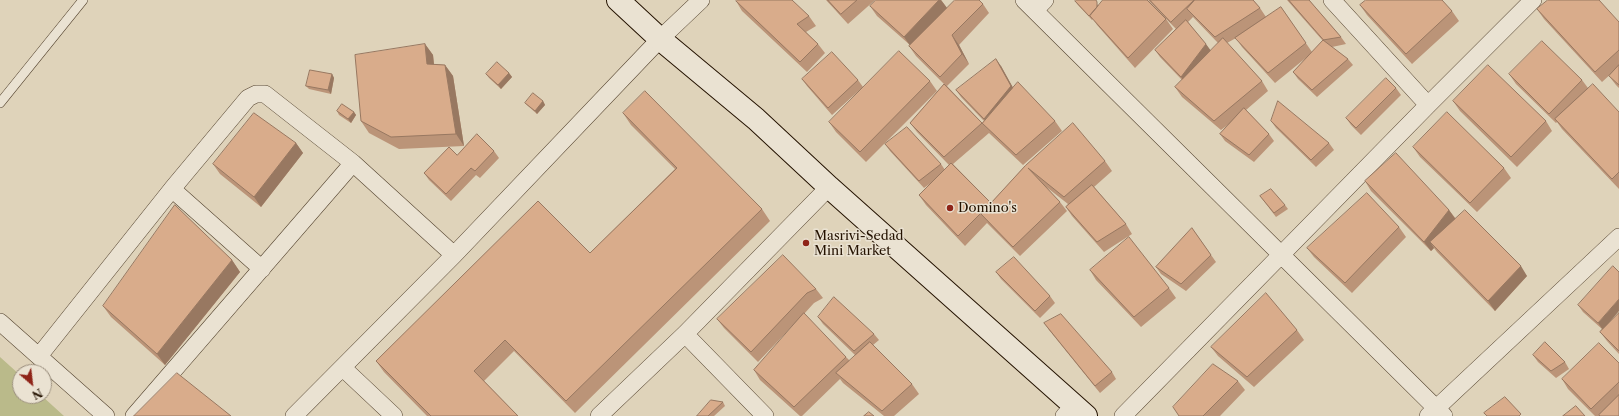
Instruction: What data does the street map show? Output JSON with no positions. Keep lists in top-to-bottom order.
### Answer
{
  "places": ["Domino's", "Masrivi-Sedad Mini Market"],
  "north": "bottom right"
}
